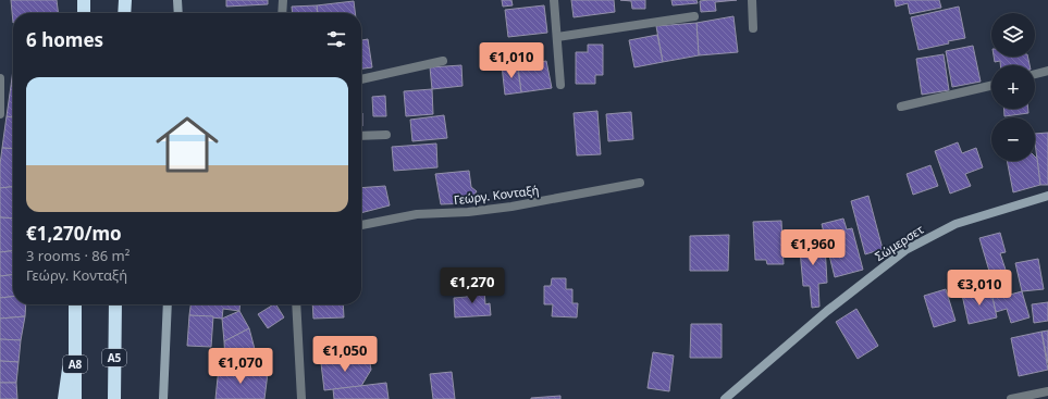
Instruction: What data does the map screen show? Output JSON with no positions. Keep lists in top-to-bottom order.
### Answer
{
  "streets": {
    "highway": ["Α5", "Α8"],
    "street": ["Γεώργ. Κονταξή", "Σώμερσετ"]
  },
  "page": {
    "map_buttons": ["+", "−"],
    "heading": "6 homes",
    "price": [
      "€1,010",
      "€1,960",
      "€1,270",
      "€3,010",
      "€1,050",
      "€1,070"
    ],
    "list": [
      {
        "name": "€1,270/mo",
        "note": "3 rooms · 86 m² · Γεώργ. Κονταξή"
      }
    ]
  }
}
